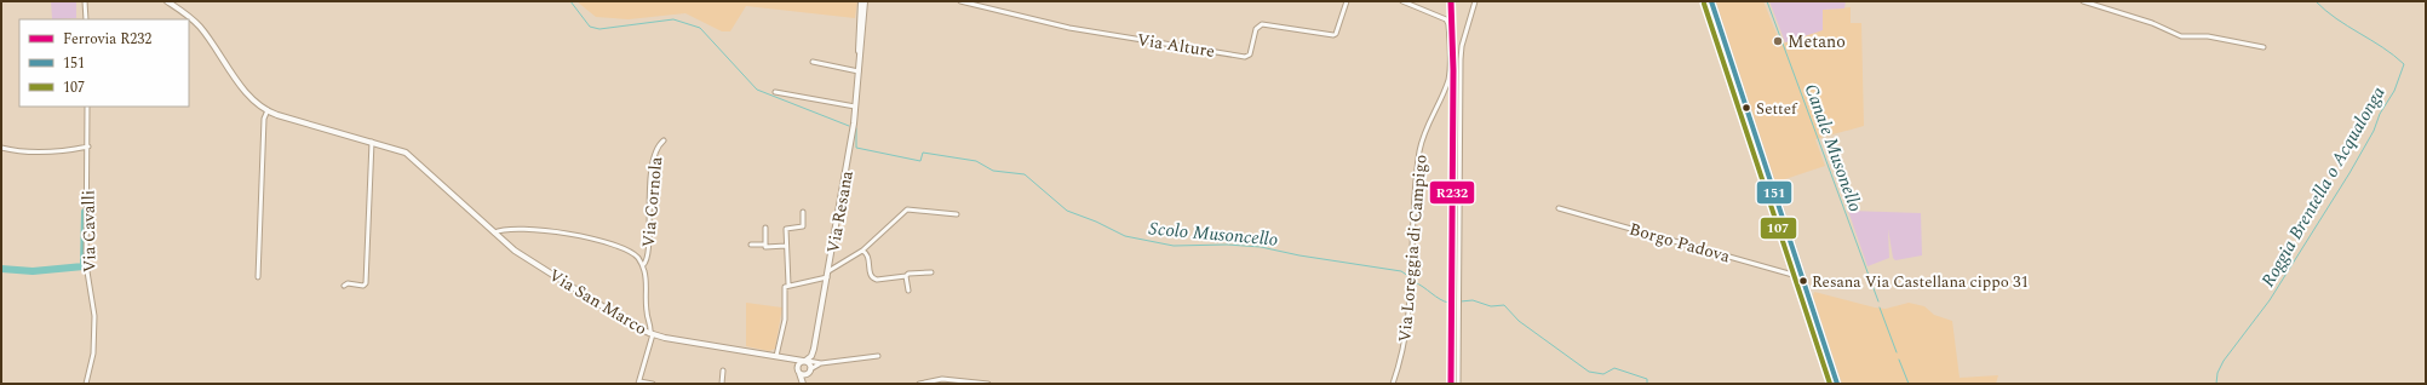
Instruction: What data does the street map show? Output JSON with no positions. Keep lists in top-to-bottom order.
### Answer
{
  "streets": {
    "street": [
      "Via Alture",
      "Via Cornola",
      "Via Resana",
      "Via Cavalli",
      "Borgo Padova",
      "Via Loreggia di Campigo",
      "Via San Marco"
    ]
  },
  "crossings": [
    ["Via Resana", "Via San Marco"]
  ],
  "water": ["Canale Musonello", "Roggia Brentella o Acqualonga", "Scolo Musoncello"],
  "places": ["Metano", "Settef", "Resana Via Castellana cippo 31"],
  "lines": ["rail line R232", "transit line 151", "transit line 107"],
  "legend": ["Ferrovia R232", "151", "107"]
}
